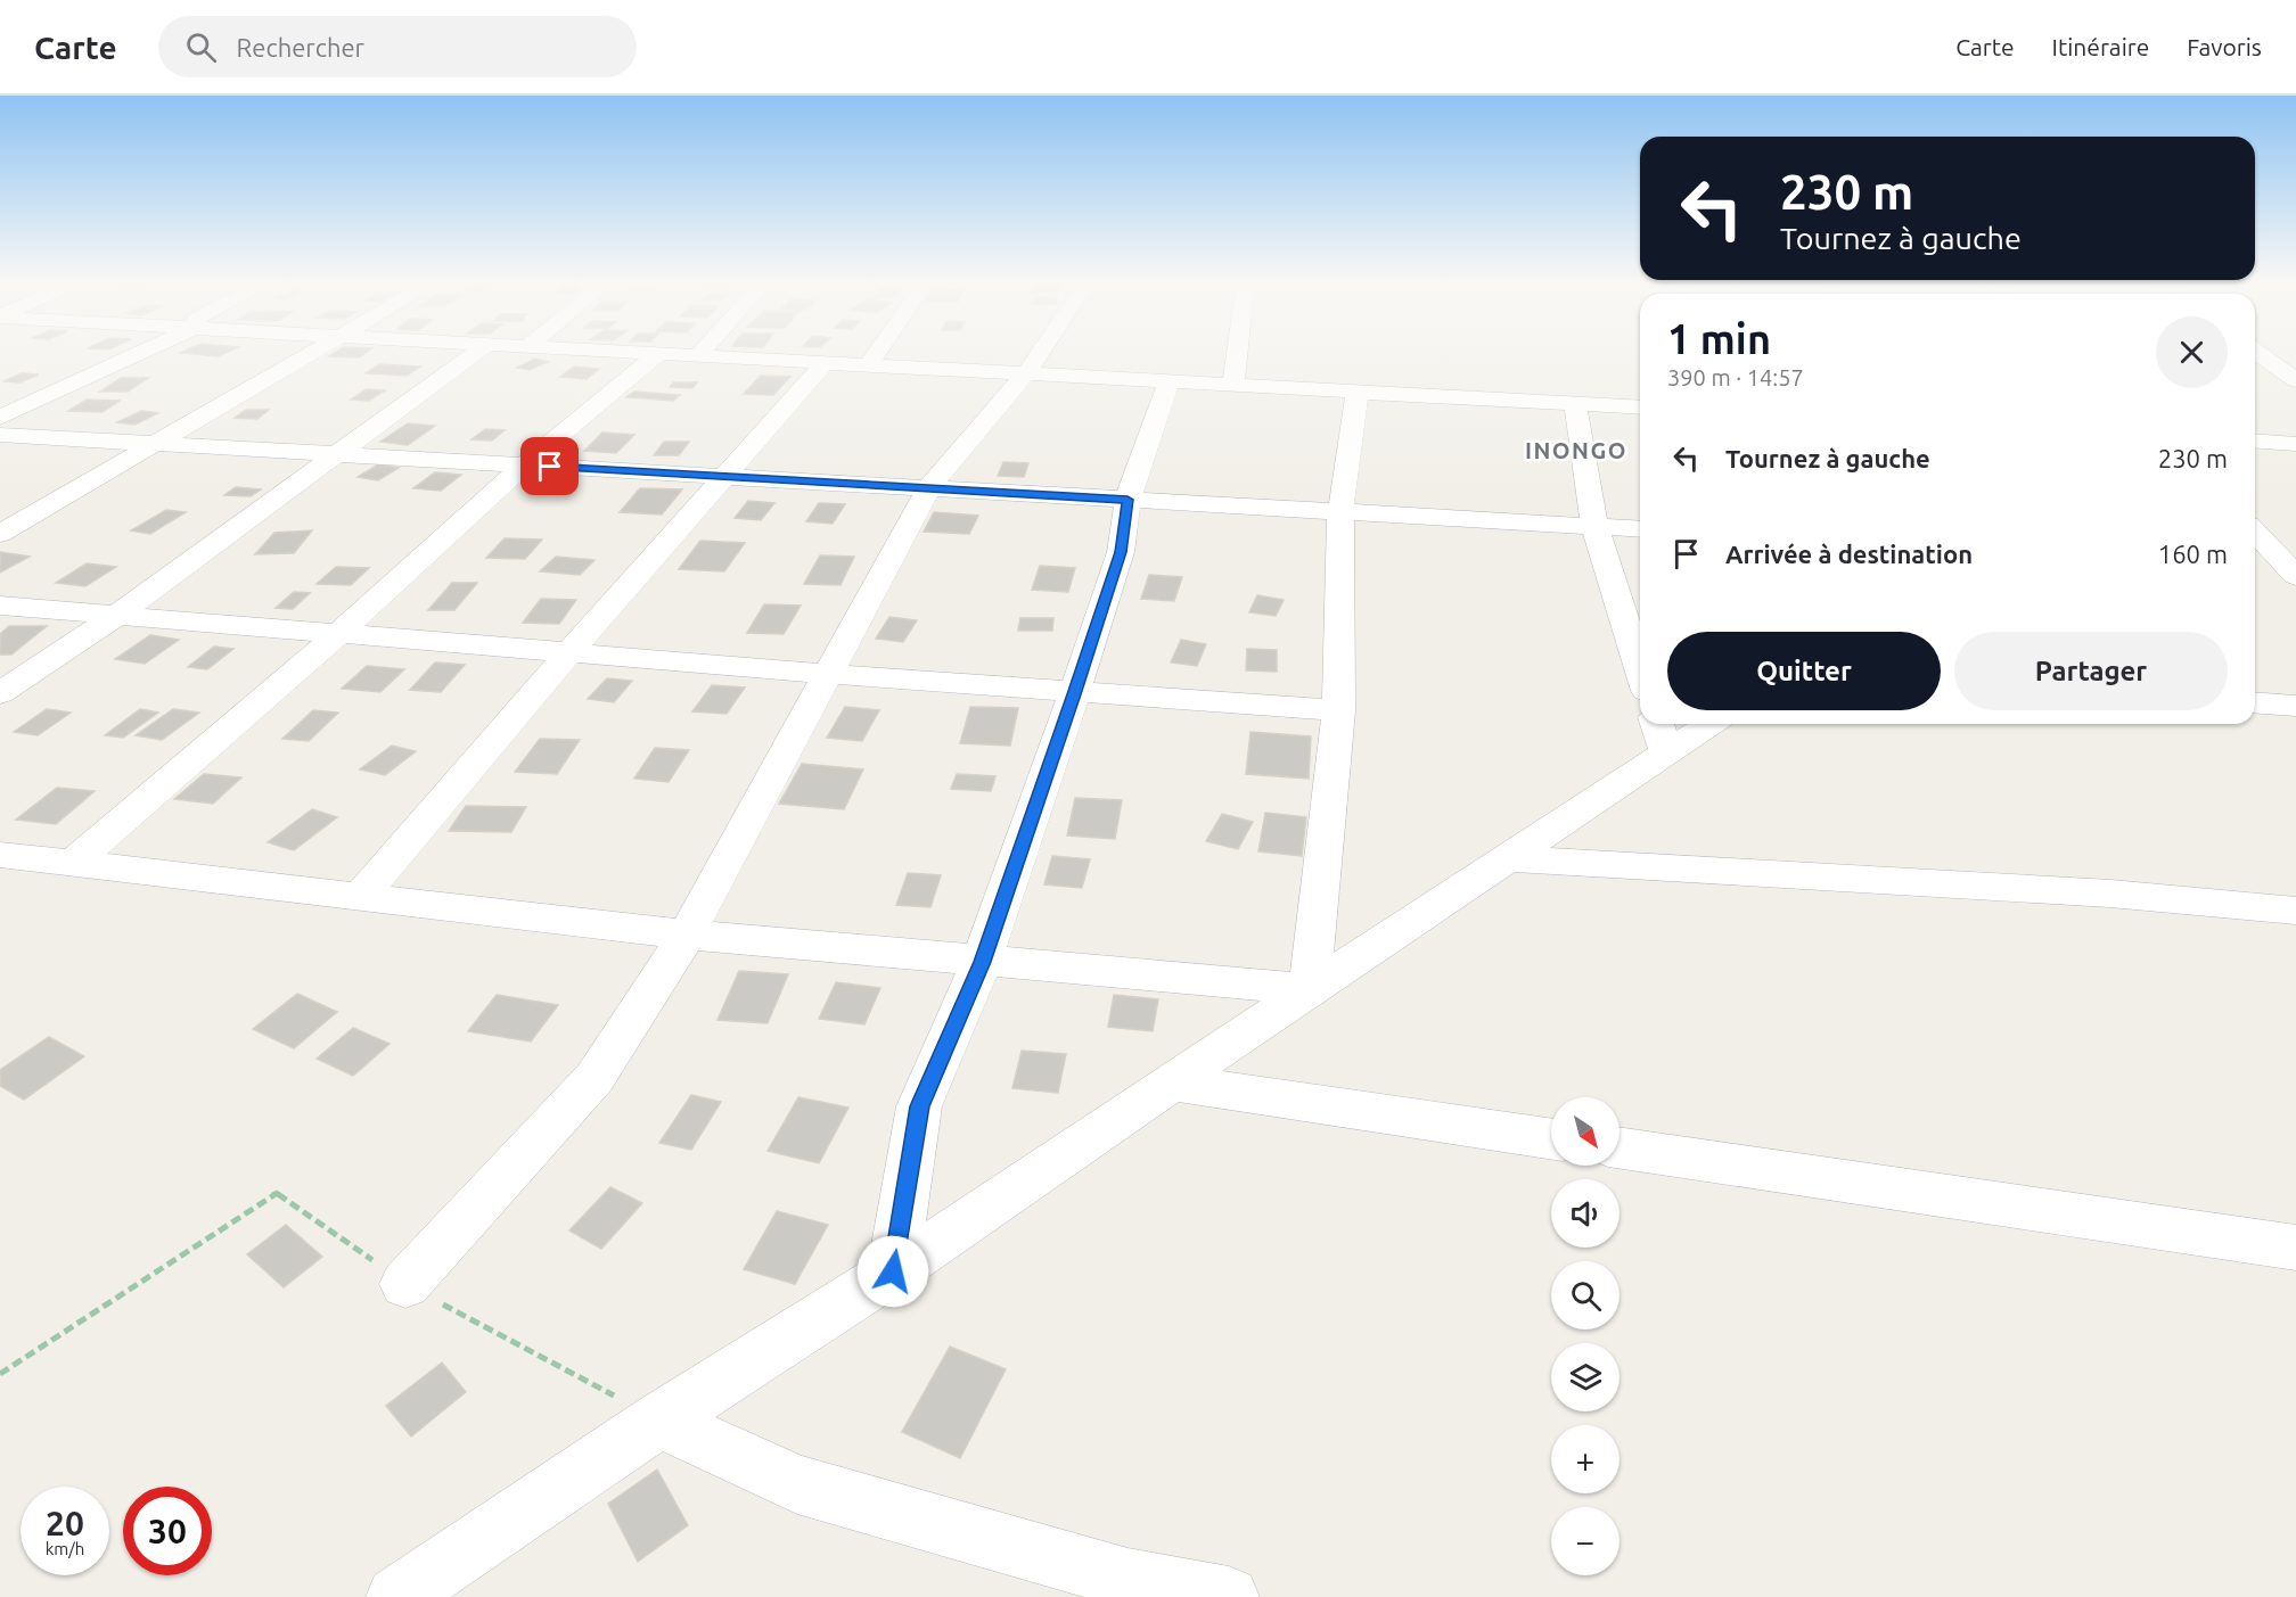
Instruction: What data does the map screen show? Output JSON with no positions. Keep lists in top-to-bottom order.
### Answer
{
  "districts": ["INONGO"],
  "north": "bottom right",
  "page": {
    "header": "Carte",
    "search": "Rechercher",
    "nav": ["Carte", "Itinéraire", "Favoris"],
    "turn": ["230 m", "Tournez à gauche"],
    "heading": ["1 min", "390 m · 14:57"],
    "list": [
      {
        "name": "Tournez à gauche",
        "value": "230 m"
      },
      {
        "name": "Arrivée à destination",
        "value": "160 m"
      }
    ],
    "buttons": ["Quitter", "Partager"],
    "map_buttons": ["+", "−"],
    "speed": "20 km/h",
    "limit": "30"
  }
}
